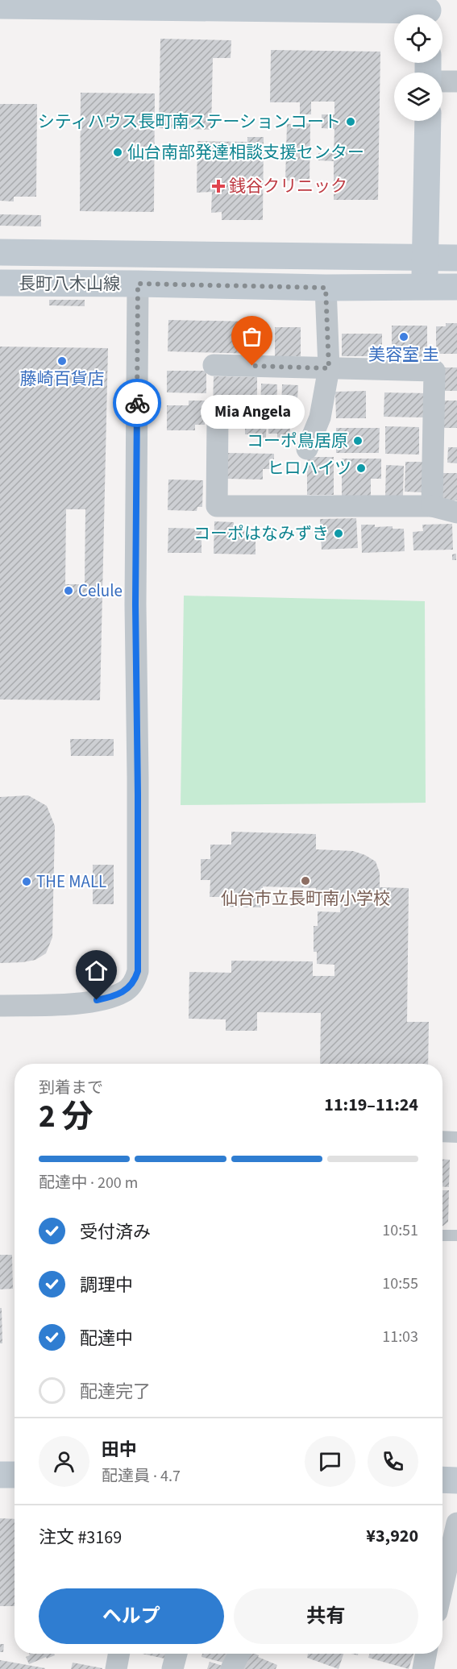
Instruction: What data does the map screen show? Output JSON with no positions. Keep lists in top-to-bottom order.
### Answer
{
  "streets": {
    "street": ["長町八木山線"]
  },
  "places": {
    "other": [
      "シティハウス長町南ステーションコート",
      "仙台南部発達相談支援センター",
      "美容室 圭",
      "藤崎百貨店",
      "Mia Angela",
      "コーポ鳥居原",
      "ヒロハイツ",
      "コーポはなみずき",
      "Celule",
      "仙台市立長町南小学校",
      "THE MALL"
    ],
    "health": ["銭谷クリニック"]
  },
  "page": {
    "bubble": "Mia Angela",
    "heading": ["2 分", "到着まで", "11:19–11:24"],
    "panel": [
      "田中",
      "配達員 · 4.7",
      "注文 #3169",
      "¥3,920"
    ],
    "bar": "配達中 · 200 m",
    "list": [
      ["受付済み", "10:51"],
      ["調理中", "10:55"],
      ["配達中", "11:03"],
      "配達完了"
    ],
    "buttons": ["ヘルプ", "共有"]
  }
}
